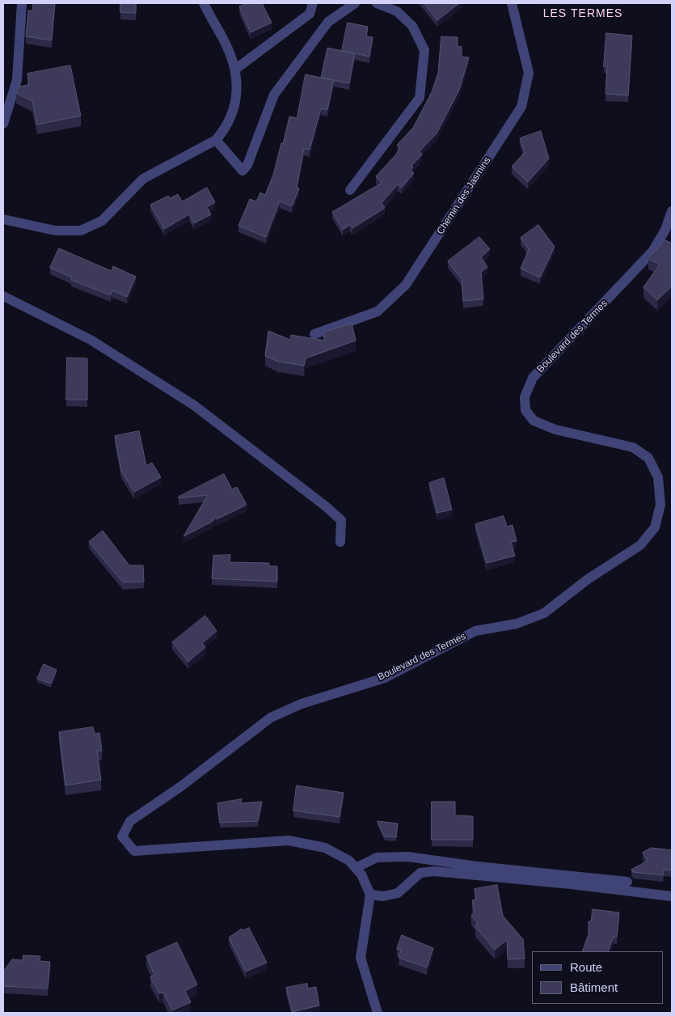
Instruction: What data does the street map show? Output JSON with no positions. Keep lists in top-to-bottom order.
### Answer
{
  "streets": {
    "street": ["Chemin des Jasmins", "Boulevard des Termes"]
  },
  "districts": ["LES TERMES"],
  "legend": ["Route", "Bâtiment"]
}
